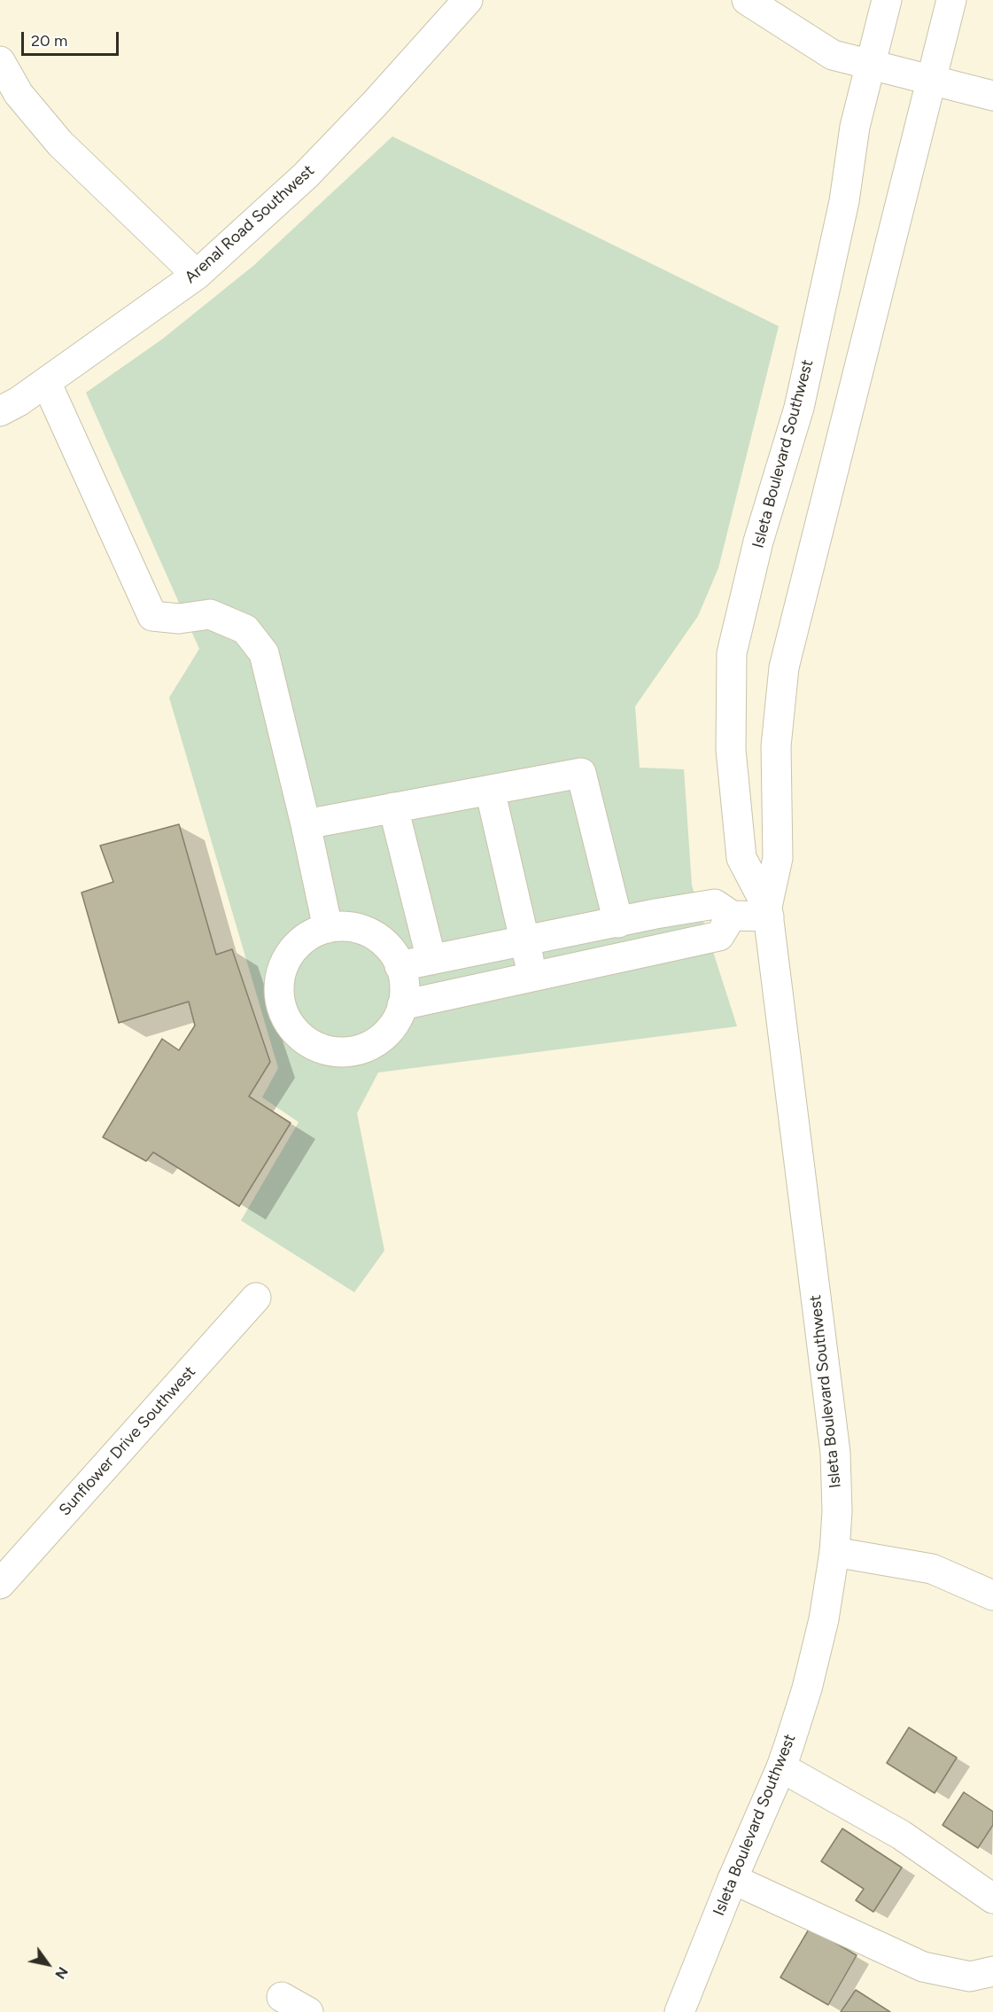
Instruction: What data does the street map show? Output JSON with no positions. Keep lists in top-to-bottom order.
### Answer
{
  "streets": {
    "main road": ["Arenal Road Southwest", "Isleta Boulevard Southwest", "Sunflower Drive Southwest"]
  },
  "scale_bar": "20 m",
  "north": "bottom right"
}
